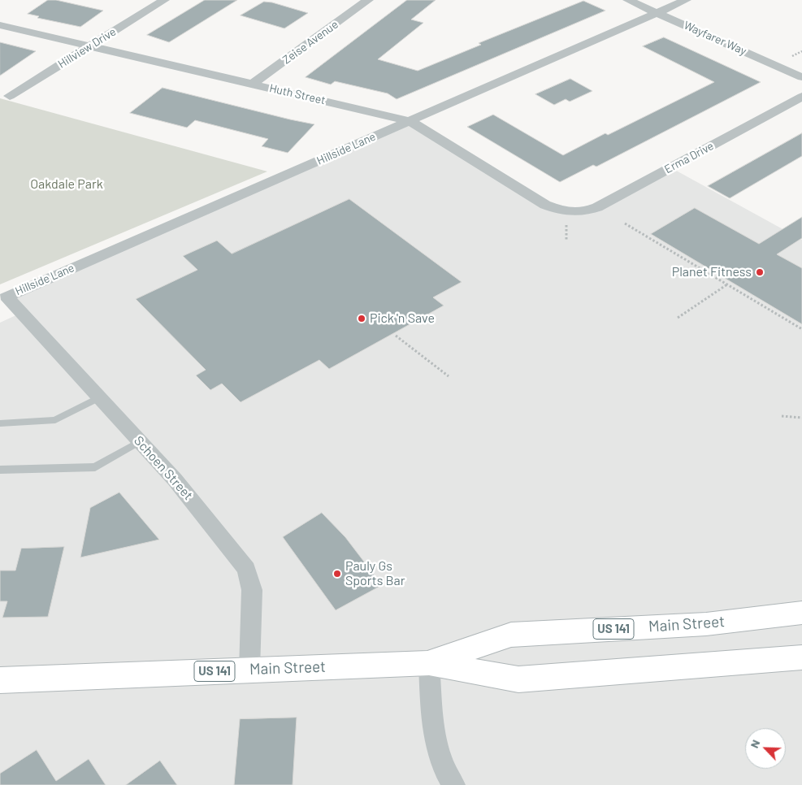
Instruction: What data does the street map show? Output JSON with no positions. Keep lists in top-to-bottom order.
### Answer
{
  "streets": {
    "main road": ["Main Street", "US 141"],
    "street": [
      "Wayfarer Way",
      "Zeise Avenue",
      "Hillview Drive",
      "Huth Street",
      "Hillside Lane",
      "Erma Drive",
      "Schoen Street"
    ]
  },
  "crossings": [
    ["Wayfarer Way", "Hillside Lane"],
    ["Zeise Avenue", "Huth Street"],
    ["Hillview Drive", "Huth Street"],
    ["Huth Street", "Hillside Lane"],
    ["Huth Street", "Erma Drive"],
    ["Hillside Lane", "Schoen Street"],
    ["Schoen Street", "Main Street"]
  ],
  "parks": ["Oakdale Park"],
  "places": ["Planet Fitness", "Pick 'n Save", "Pauly Gs Sports Bar"],
  "north": "top left"
}
